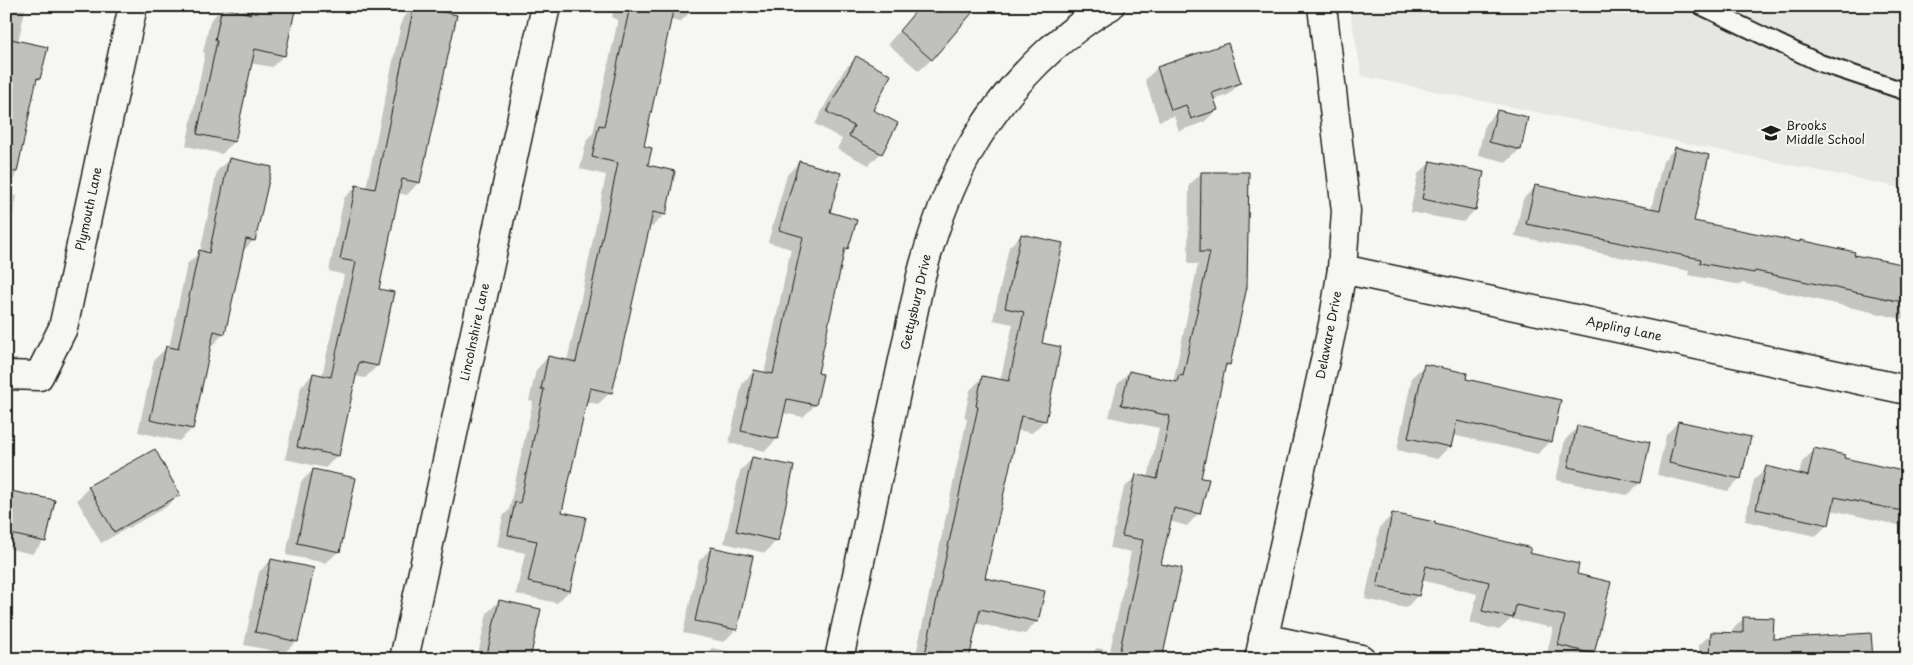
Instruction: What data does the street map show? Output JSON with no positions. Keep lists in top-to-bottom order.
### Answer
{
  "streets": {
    "street": [
      "Plymouth Lane",
      "Gettysburg Drive",
      "Appling Lane",
      "Lincolnshire Lane",
      "Delaware Drive"
    ]
  },
  "crossings": [
    ["Appling Lane", "Delaware Drive"]
  ],
  "places": {
    "school or university": ["Brooks Middle School"]
  }
}
